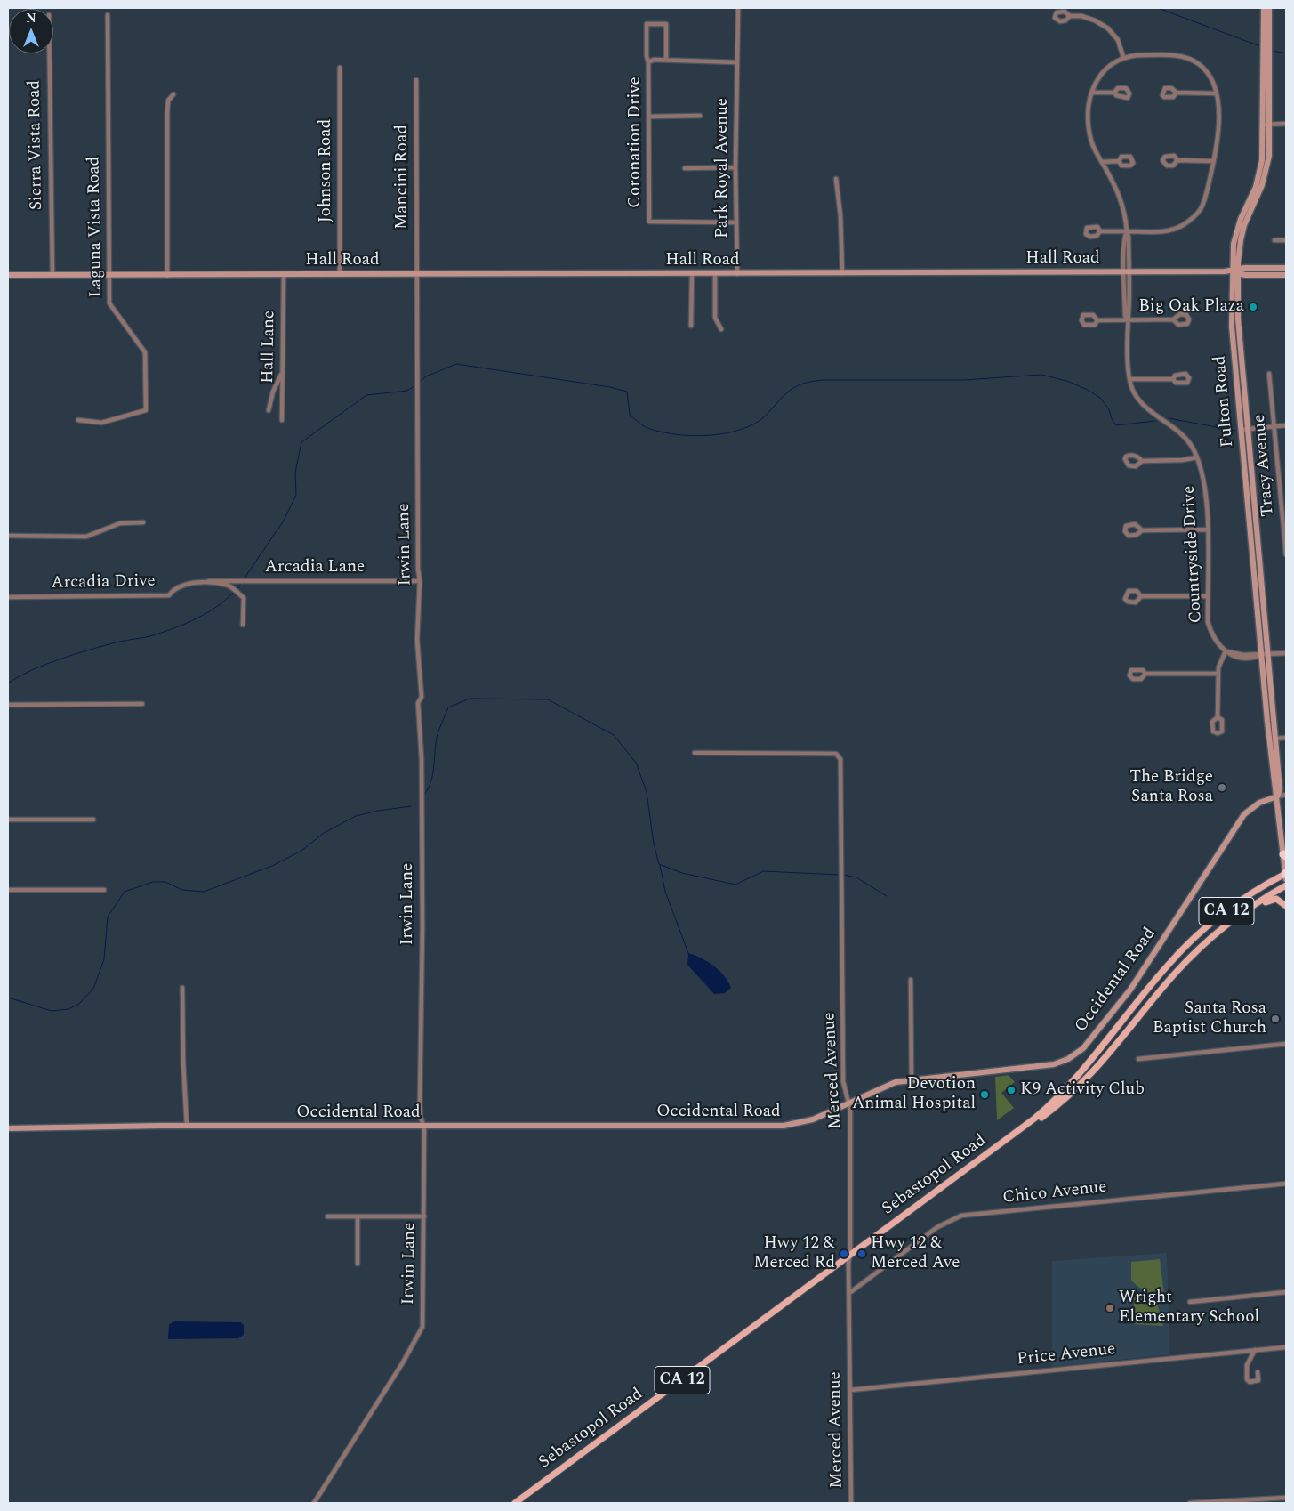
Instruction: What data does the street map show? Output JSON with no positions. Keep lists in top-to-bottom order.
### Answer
{
  "streets": {
    "main road": ["CA 12", "Sebastopol Road"],
    "street": [
      "Coronation Drive",
      "Sierra Vista Road",
      "Park Royal Avenue",
      "Johnson Road",
      "Mancini Road",
      "Laguna Vista Road",
      "Hall Road",
      "Hall Lane",
      "Fulton Road",
      "Tracy Avenue",
      "Irwin Lane",
      "Countryside Drive",
      "Arcadia Lane",
      "Arcadia Drive",
      "Occidental Road",
      "Merced Avenue",
      "Chico Avenue",
      "Price Avenue"
    ]
  },
  "crossings": [
    ["Coronation Drive", "Park Royal Avenue"],
    ["Sierra Vista Road", "Hall Road"],
    ["Park Royal Avenue", "Hall Road"],
    ["Johnson Road", "Hall Road"],
    ["Mancini Road", "Hall Road"],
    ["Mancini Road", "Irwin Lane"],
    ["Laguna Vista Road", "Hall Road"],
    ["Hall Road", "Hall Lane"],
    ["Hall Road", "Fulton Road"],
    ["Hall Road", "Irwin Lane"],
    ["Hall Road", "Countryside Drive"],
    ["Fulton Road", "Countryside Drive"],
    ["Fulton Road", "Occidental Road"],
    ["Fulton Road", "Sebastopol Road"],
    ["Irwin Lane", "Arcadia Lane"],
    ["Irwin Lane", "Occidental Road"],
    ["Occidental Road", "Merced Avenue"],
    ["Merced Avenue", "Sebastopol Road"],
    ["Merced Avenue", "Chico Avenue"],
    ["Merced Avenue", "Price Avenue"]
  ],
  "places": [
    "Big Oak Plaza",
    "The Bridge Santa Rosa",
    "Santa Rosa Baptist Church",
    "K9 Activity Club",
    "Devotion Animal Hospital",
    "Hwy 12 & Merced Rd",
    "Hwy 12 & Merced Ave",
    "Wright Elementary School"
  ],
  "north": "top"
}
